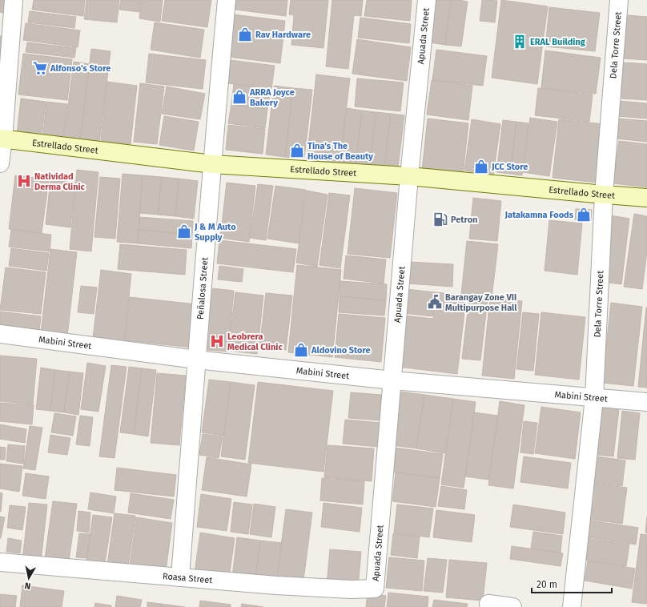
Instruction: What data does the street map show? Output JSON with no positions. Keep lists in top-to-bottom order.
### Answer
{
  "streets": {
    "street": [
      "Apuada Street",
      "Dela Torre Street",
      "Estrellado Street",
      "Peñalosa Street",
      "Mabini Street",
      "Roasa Street"
    ]
  },
  "crossings": [
    ["Apuada Street", "Estrellado Street"],
    ["Apuada Street", "Mabini Street"],
    ["Apuada Street", "Roasa Street"],
    ["Dela Torre Street", "Estrellado Street"],
    ["Dela Torre Street", "Mabini Street"],
    ["Estrellado Street", "Peñalosa Street"],
    ["Peñalosa Street", "Mabini Street"],
    ["Peñalosa Street", "Roasa Street"]
  ],
  "places": {
    "shop": [
      "Rav Hardware",
      "ARRA Joyce Bakery",
      "Tina's The House of Beauty",
      "JCC Store",
      "Jatakamna Foods",
      "J & M Auto Supply",
      "Aldovino Store"
    ],
    "building": ["ERAL Building"],
    "supermarket": ["Alfonso's Store"],
    "hospital": ["Natividad Derma Clinic", "Leobrera Medical Clinic"],
    "fuel station": ["Petron"],
    "public building": ["Barangay Zone VII Multipurpose Hall"]
  },
  "scale_bar": "20 m",
  "north": "bottom"
}
